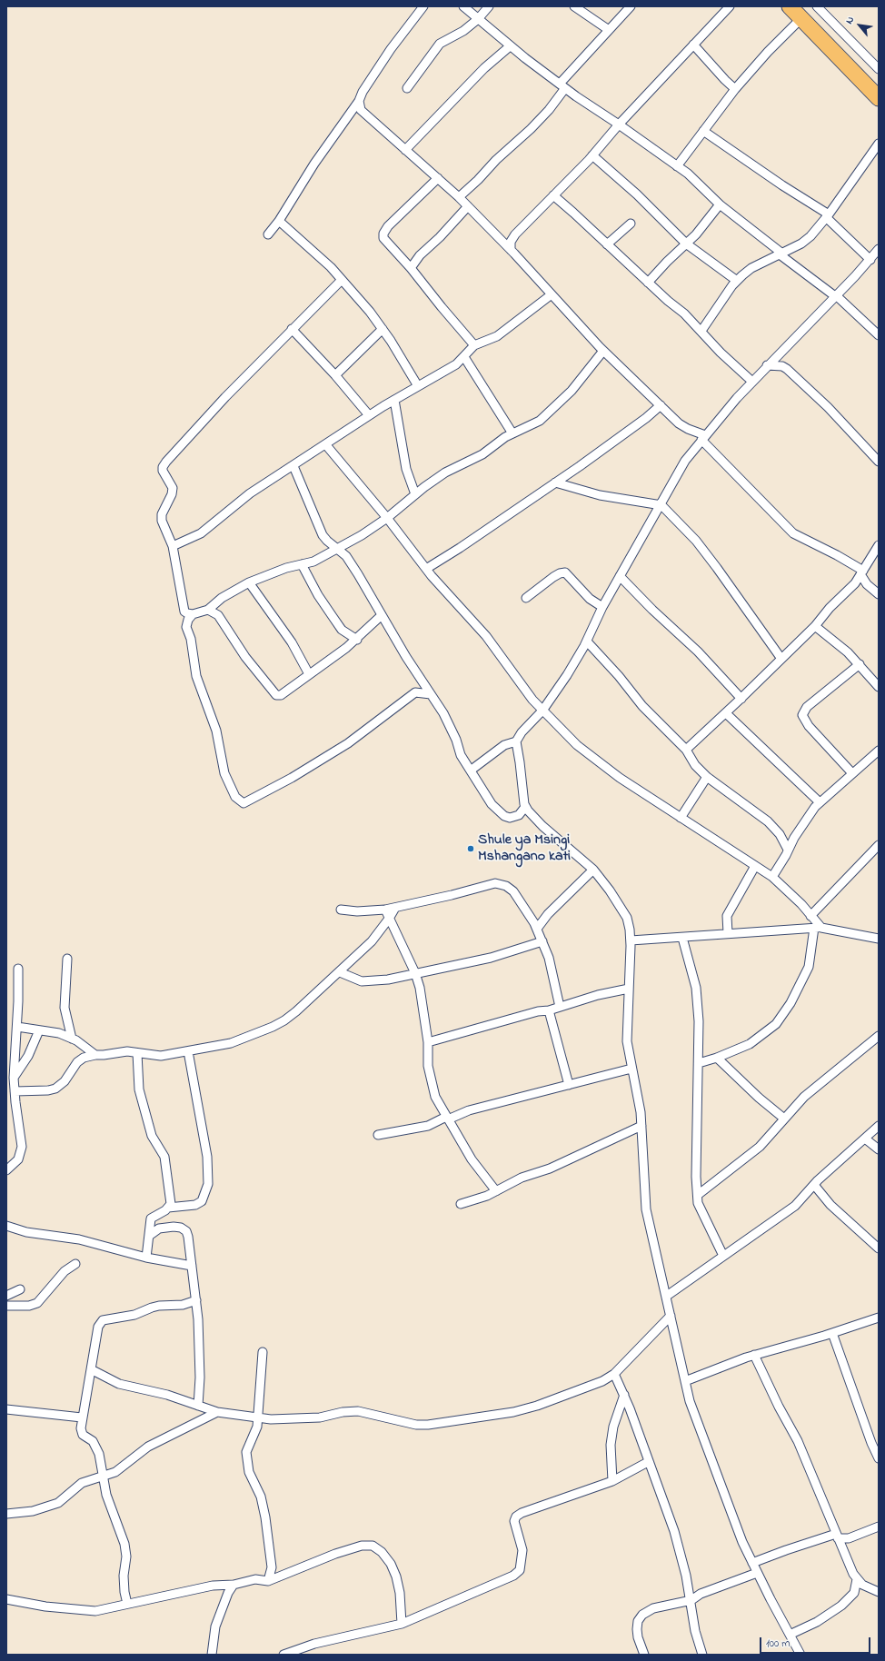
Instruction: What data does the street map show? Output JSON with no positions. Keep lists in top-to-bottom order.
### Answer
{
  "places": ["Shule ya Msingi Mshangano kati"],
  "scale_bar": "100 m",
  "north": "top left"
}
